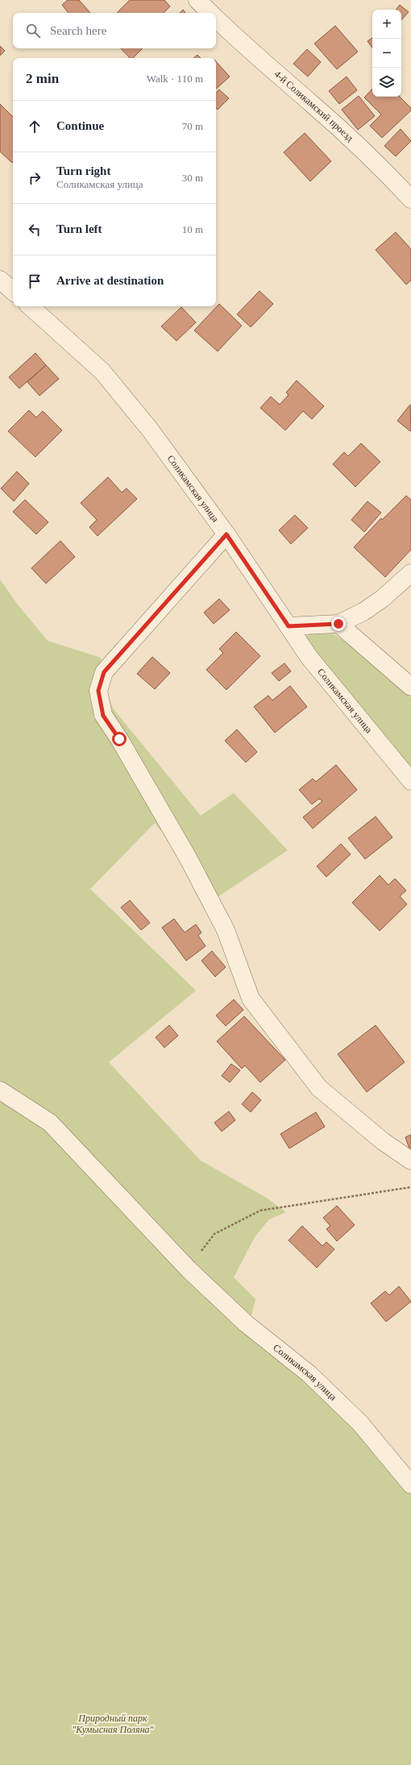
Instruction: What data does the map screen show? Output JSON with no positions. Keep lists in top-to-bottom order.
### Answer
{
  "streets": {
    "street": ["4-й Соликамский проезд", "Соликамская улица"]
  },
  "parks": ["Природный парк \"Кумысная Поляна\""],
  "page": {
    "map_buttons": ["+", "−"],
    "search": "Search here",
    "heading": ["2 min", "Walk · 110 m"],
    "list": [
      ["Continue", "70 m"],
      ["Turn right", "Соликамская улица", "30 m"],
      ["Turn left", "10 m"],
      "Arrive at destination"
    ]
  }
}
